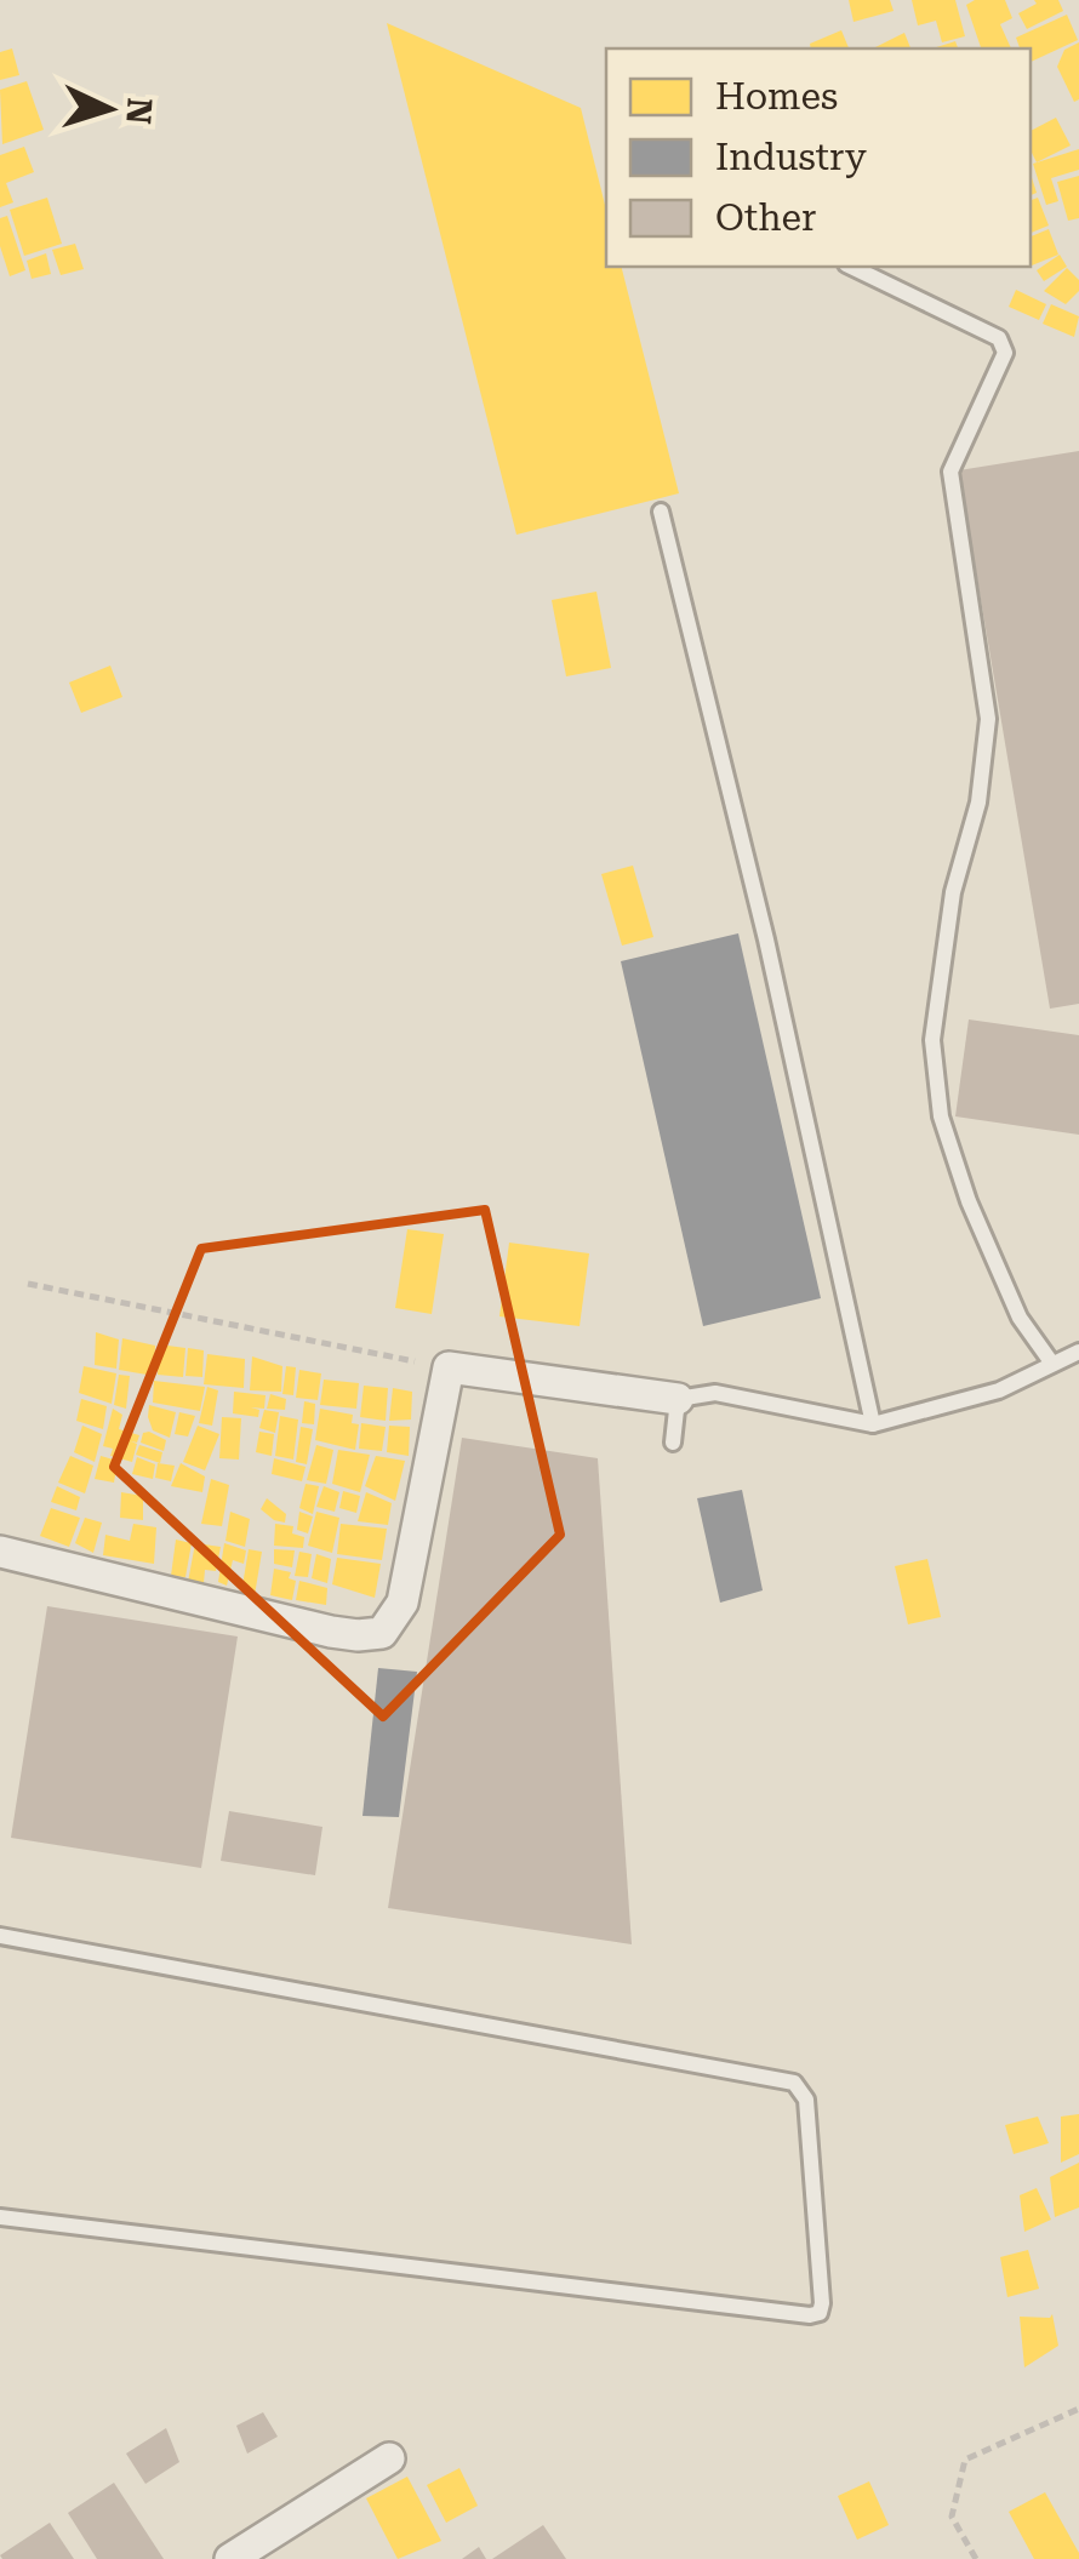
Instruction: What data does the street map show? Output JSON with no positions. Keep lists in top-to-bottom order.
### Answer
{
  "legend": ["Homes", "Industry", "Other"],
  "north": "right"
}
